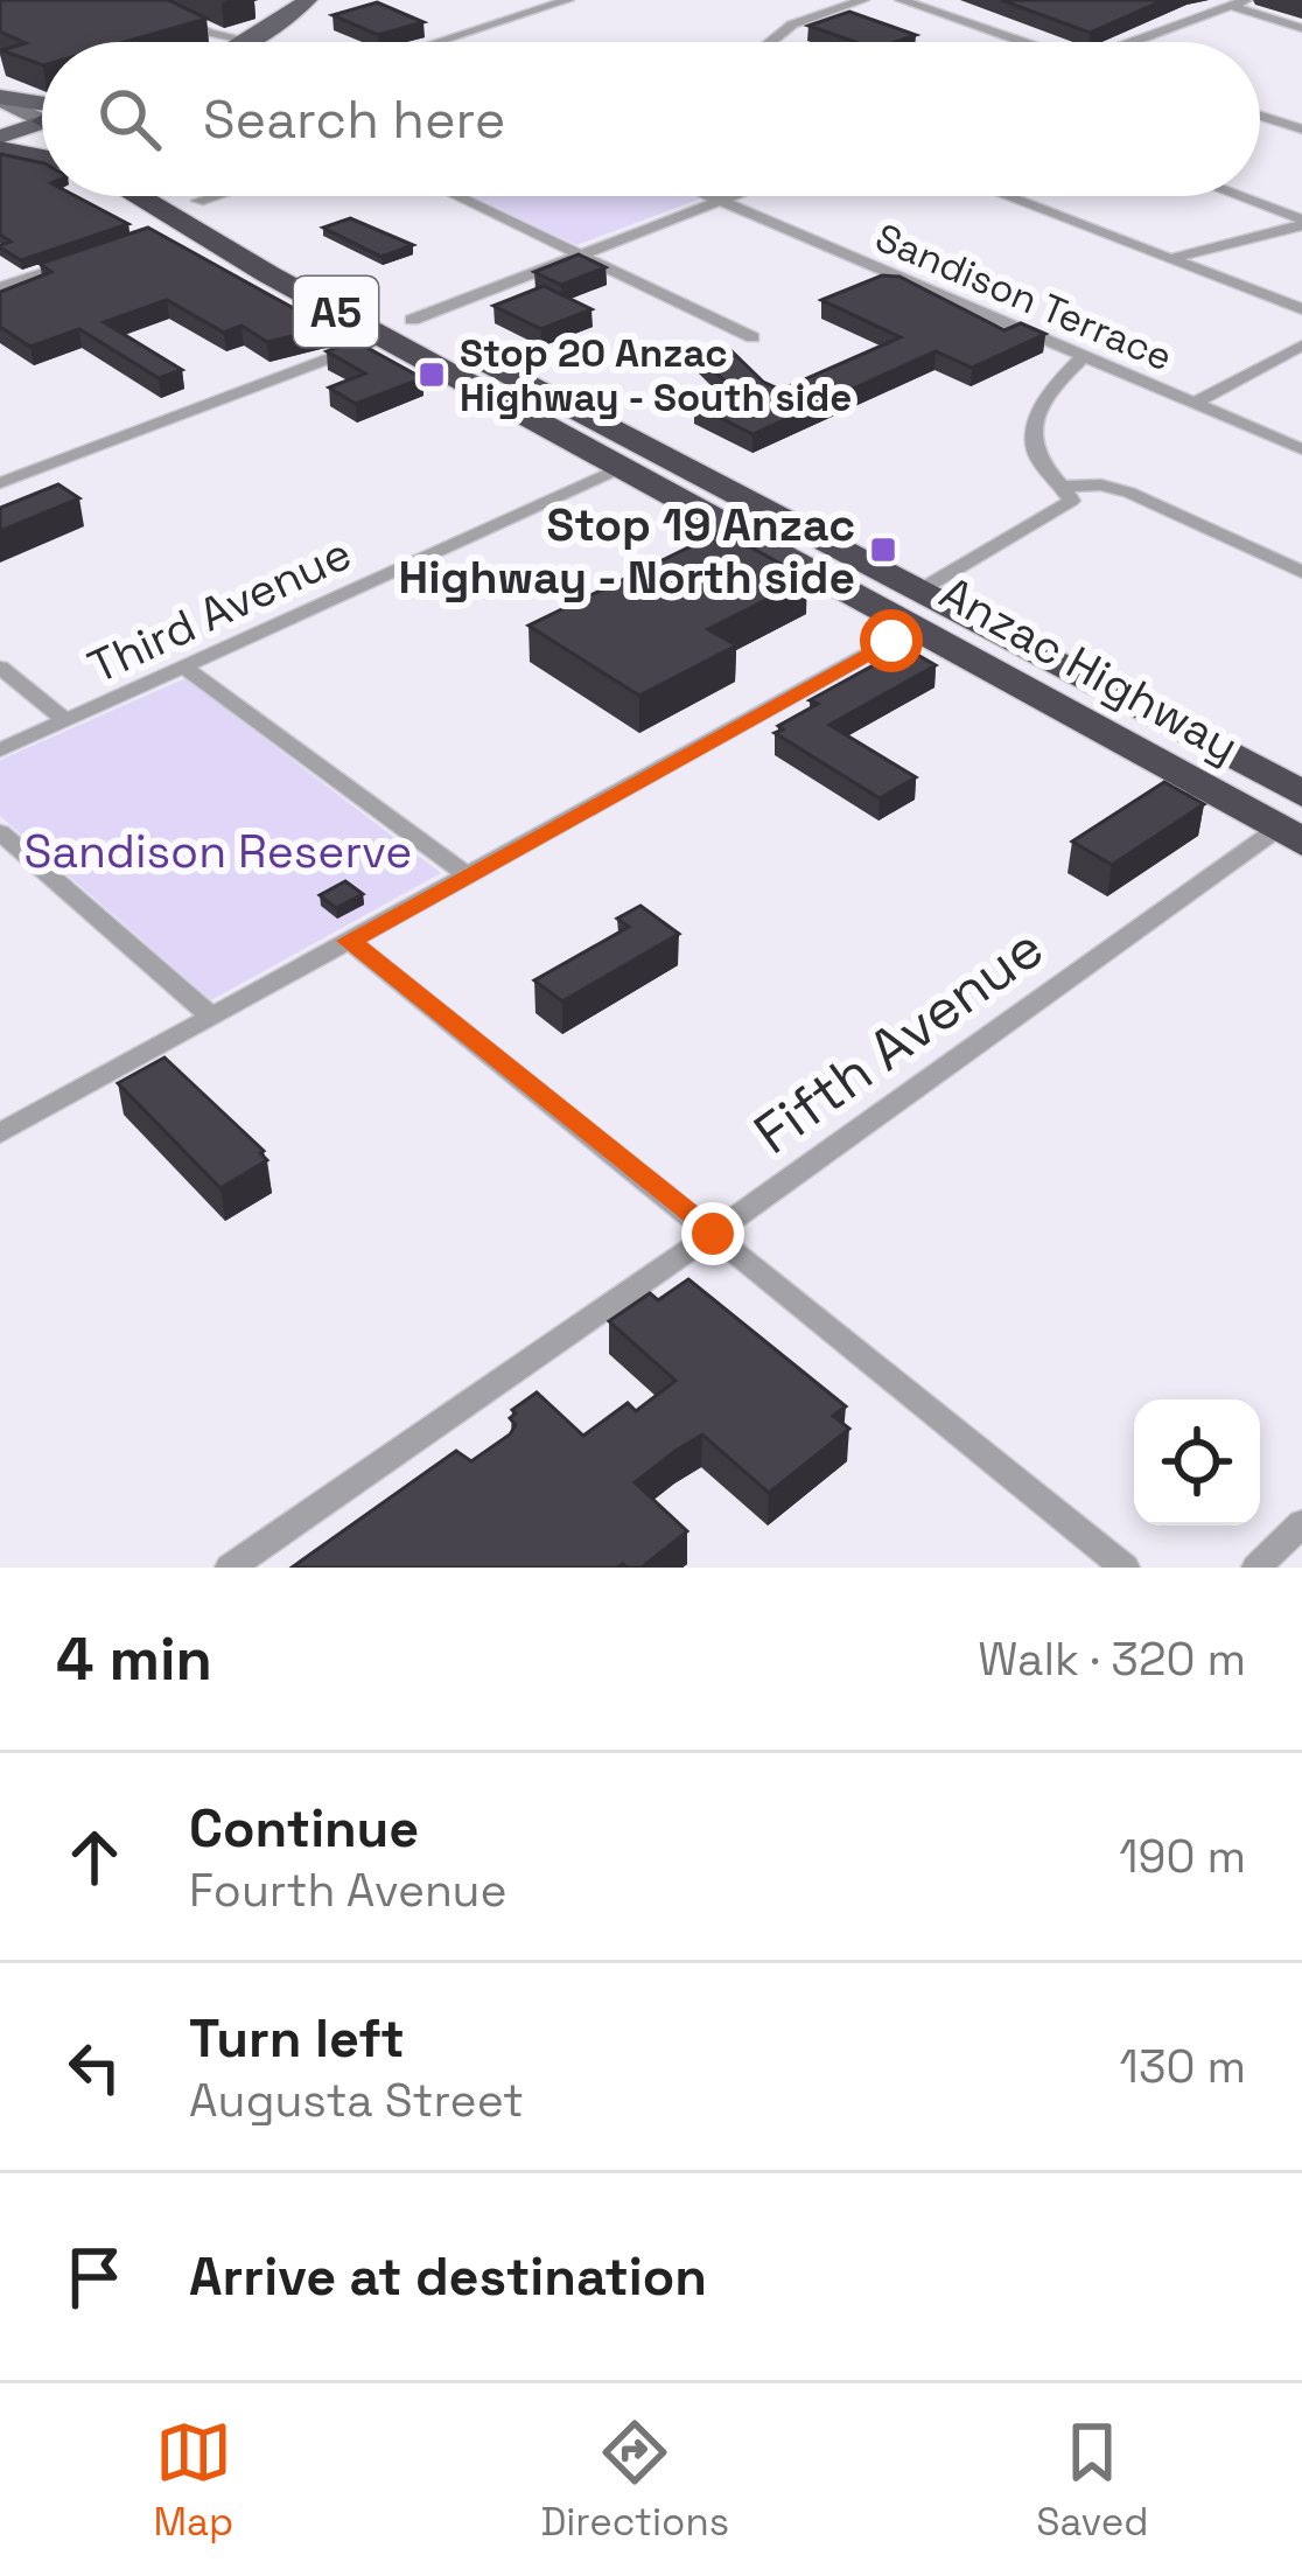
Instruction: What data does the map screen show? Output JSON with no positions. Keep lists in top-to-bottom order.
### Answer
{
  "streets": {
    "highway": ["A5", "Anzac Highway"],
    "street": ["Sandison Terrace", "Third Avenue", "Fifth Avenue"]
  },
  "crossings": [
    ["Third Avenue", "Anzac Highway"],
    ["Anzac Highway", "Fifth Avenue"]
  ],
  "parks": ["Sandison Reserve"],
  "places": {
    "transit": ["Stop 20 Anzac Highway - South side", "Stop 19 Anzac Highway - North side"]
  },
  "page": {
    "search": "Search here",
    "heading": ["4 min", "Walk · 320 m"],
    "list": [
      ["Continue", "Fourth Avenue", "190 m"],
      ["Turn left", "Augusta Street", "130 m"],
      "Arrive at destination"
    ],
    "nav": ["Map", "Directions", "Saved"]
  }
}
